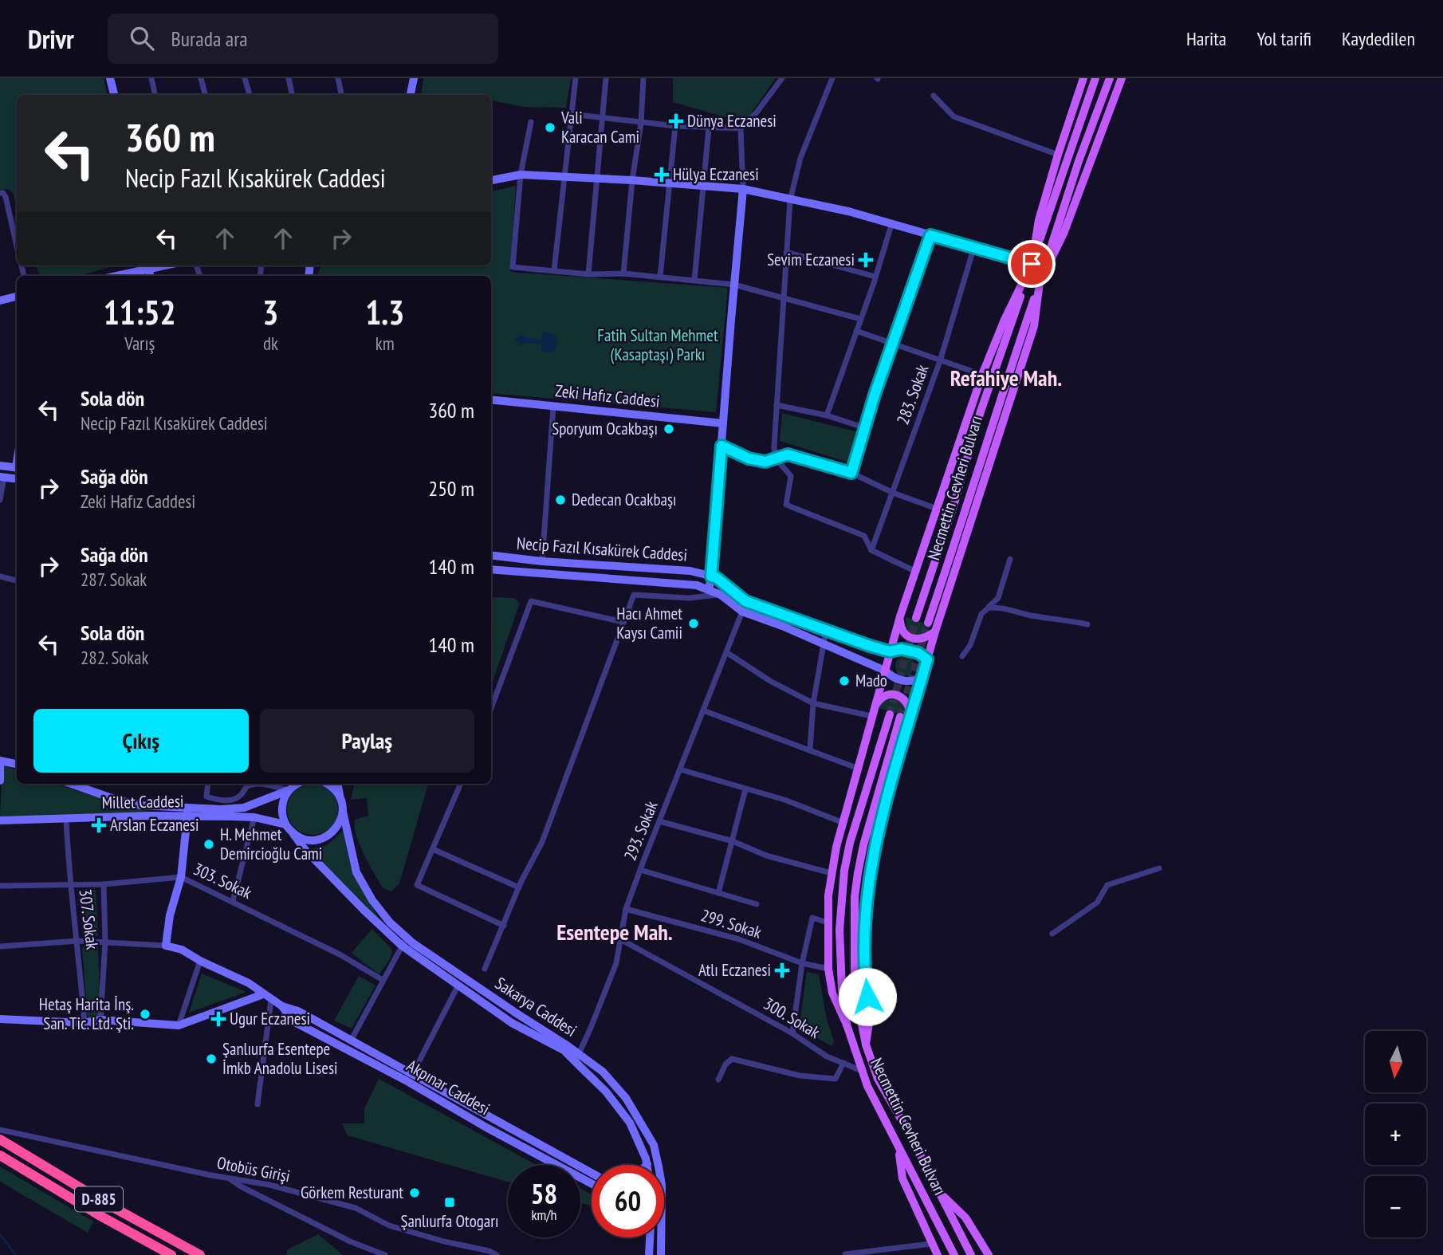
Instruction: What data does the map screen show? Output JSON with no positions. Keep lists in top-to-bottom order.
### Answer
{
  "streets": {
    "highway": ["D-885"],
    "main road": [
      "Zeki Hafız Caddesi",
      "Necmettin Cevheri Bulvarı",
      "Necip Fazıl Kısakürek Caddesi",
      "Millet Caddesi",
      "Sakarya Caddesi",
      "Akpınar Caddesi"
    ],
    "street": [
      "283. Sokak",
      "293. Sokak",
      "303. Sokak",
      "307. Sokak",
      "299. Sokak",
      "300. Sokak",
      "Otobüs Girişi"
    ]
  },
  "crossings": [
    ["Necmettin Cevheri Bulvarı", "300. Sokak"],
    ["Necip Fazıl Kısakürek Caddesi", "293. Sokak"],
    ["Millet Caddesi", "307. Sokak"],
    ["Millet Caddesi", "Sakarya Caddesi"],
    ["293. Sokak", "299. Sokak"],
    ["293. Sokak", "Sakarya Caddesi"],
    ["293. Sokak", "300. Sokak"],
    ["303. Sokak", "307. Sokak"]
  ],
  "districts": ["Refahiye Mah.", "Esentepe Mah."],
  "parks": ["Fatih Sultan Mehmet (Kasaptaşı) Parkı"],
  "places": {
    "health": [
      "Dünya Eczanesi",
      "Hülya Eczanesi",
      "Sevim Eczanesi",
      "Arslan Eczanesi",
      "Atlı Eczanesi",
      "Ugur Eczanesi"
    ],
    "other": [
      "Vali Karacan Cami",
      "Sporyum Ocakbaşı",
      "Dedecan Ocakbaşı",
      "Hacı Ahmet Kaysı Camii",
      "Mado",
      "H. Mehmet Demircioğlu Cami",
      "Hetaş Harita İnş. San. Tic. Ltd. Şti.",
      "Şanlıurfa Esentepe İmkb Anadolu Lisesi",
      "Görkem Resturant"
    ],
    "transit": ["Şanlıurfa Otogarı"]
  },
  "north": "bottom",
  "page": {
    "header": "Drivr",
    "search": "Burada ara",
    "nav": ["Harita", "Yol tarifi", "Kaydedilen"],
    "turn": ["360 m", "Necip Fazıl Kısakürek Caddesi"],
    "eta": [
      "11:52",
      "Varış",
      "3",
      "dk",
      "1.3",
      "km"
    ],
    "list": [
      {
        "name": "Sola dön",
        "note": "Necip Fazıl Kısakürek Caddesi",
        "value": "360 m"
      },
      {
        "name": "Sağa dön",
        "note": "Zeki Hafız Caddesi",
        "value": "250 m"
      },
      {
        "name": "Sağa dön",
        "note": "287. Sokak",
        "value": "140 m"
      },
      {
        "name": "Sola dön",
        "note": "282. Sokak",
        "value": "140 m"
      }
    ],
    "buttons": ["Çıkış", "Paylaş"],
    "map_buttons": ["+", "−"],
    "speed": "58 km/h",
    "limit": "60"
  }
}
